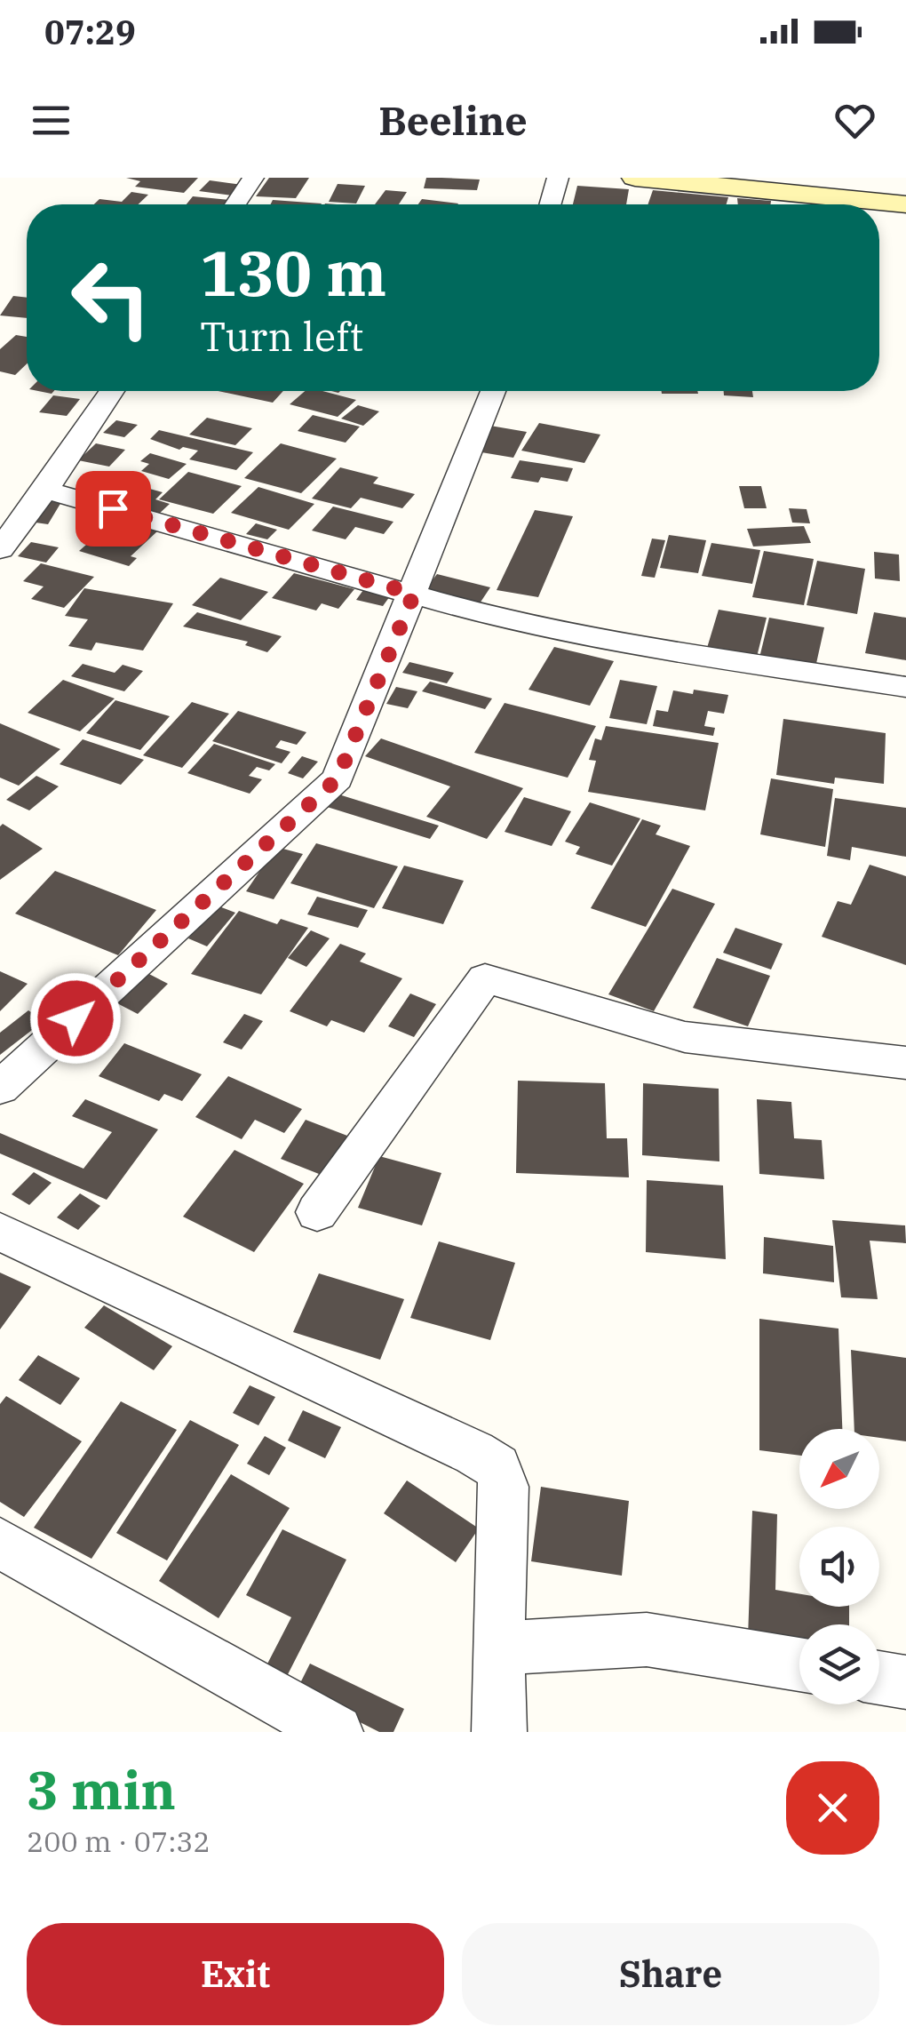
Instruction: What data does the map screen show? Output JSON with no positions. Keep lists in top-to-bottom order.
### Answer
{
  "north": "bottom left",
  "page": {
    "status": "07:29",
    "header": "Beeline",
    "turn": ["130 m", "Turn left"],
    "heading": ["3 min", "200 m · 07:32"],
    "buttons": ["Exit", "Share"]
  }
}
